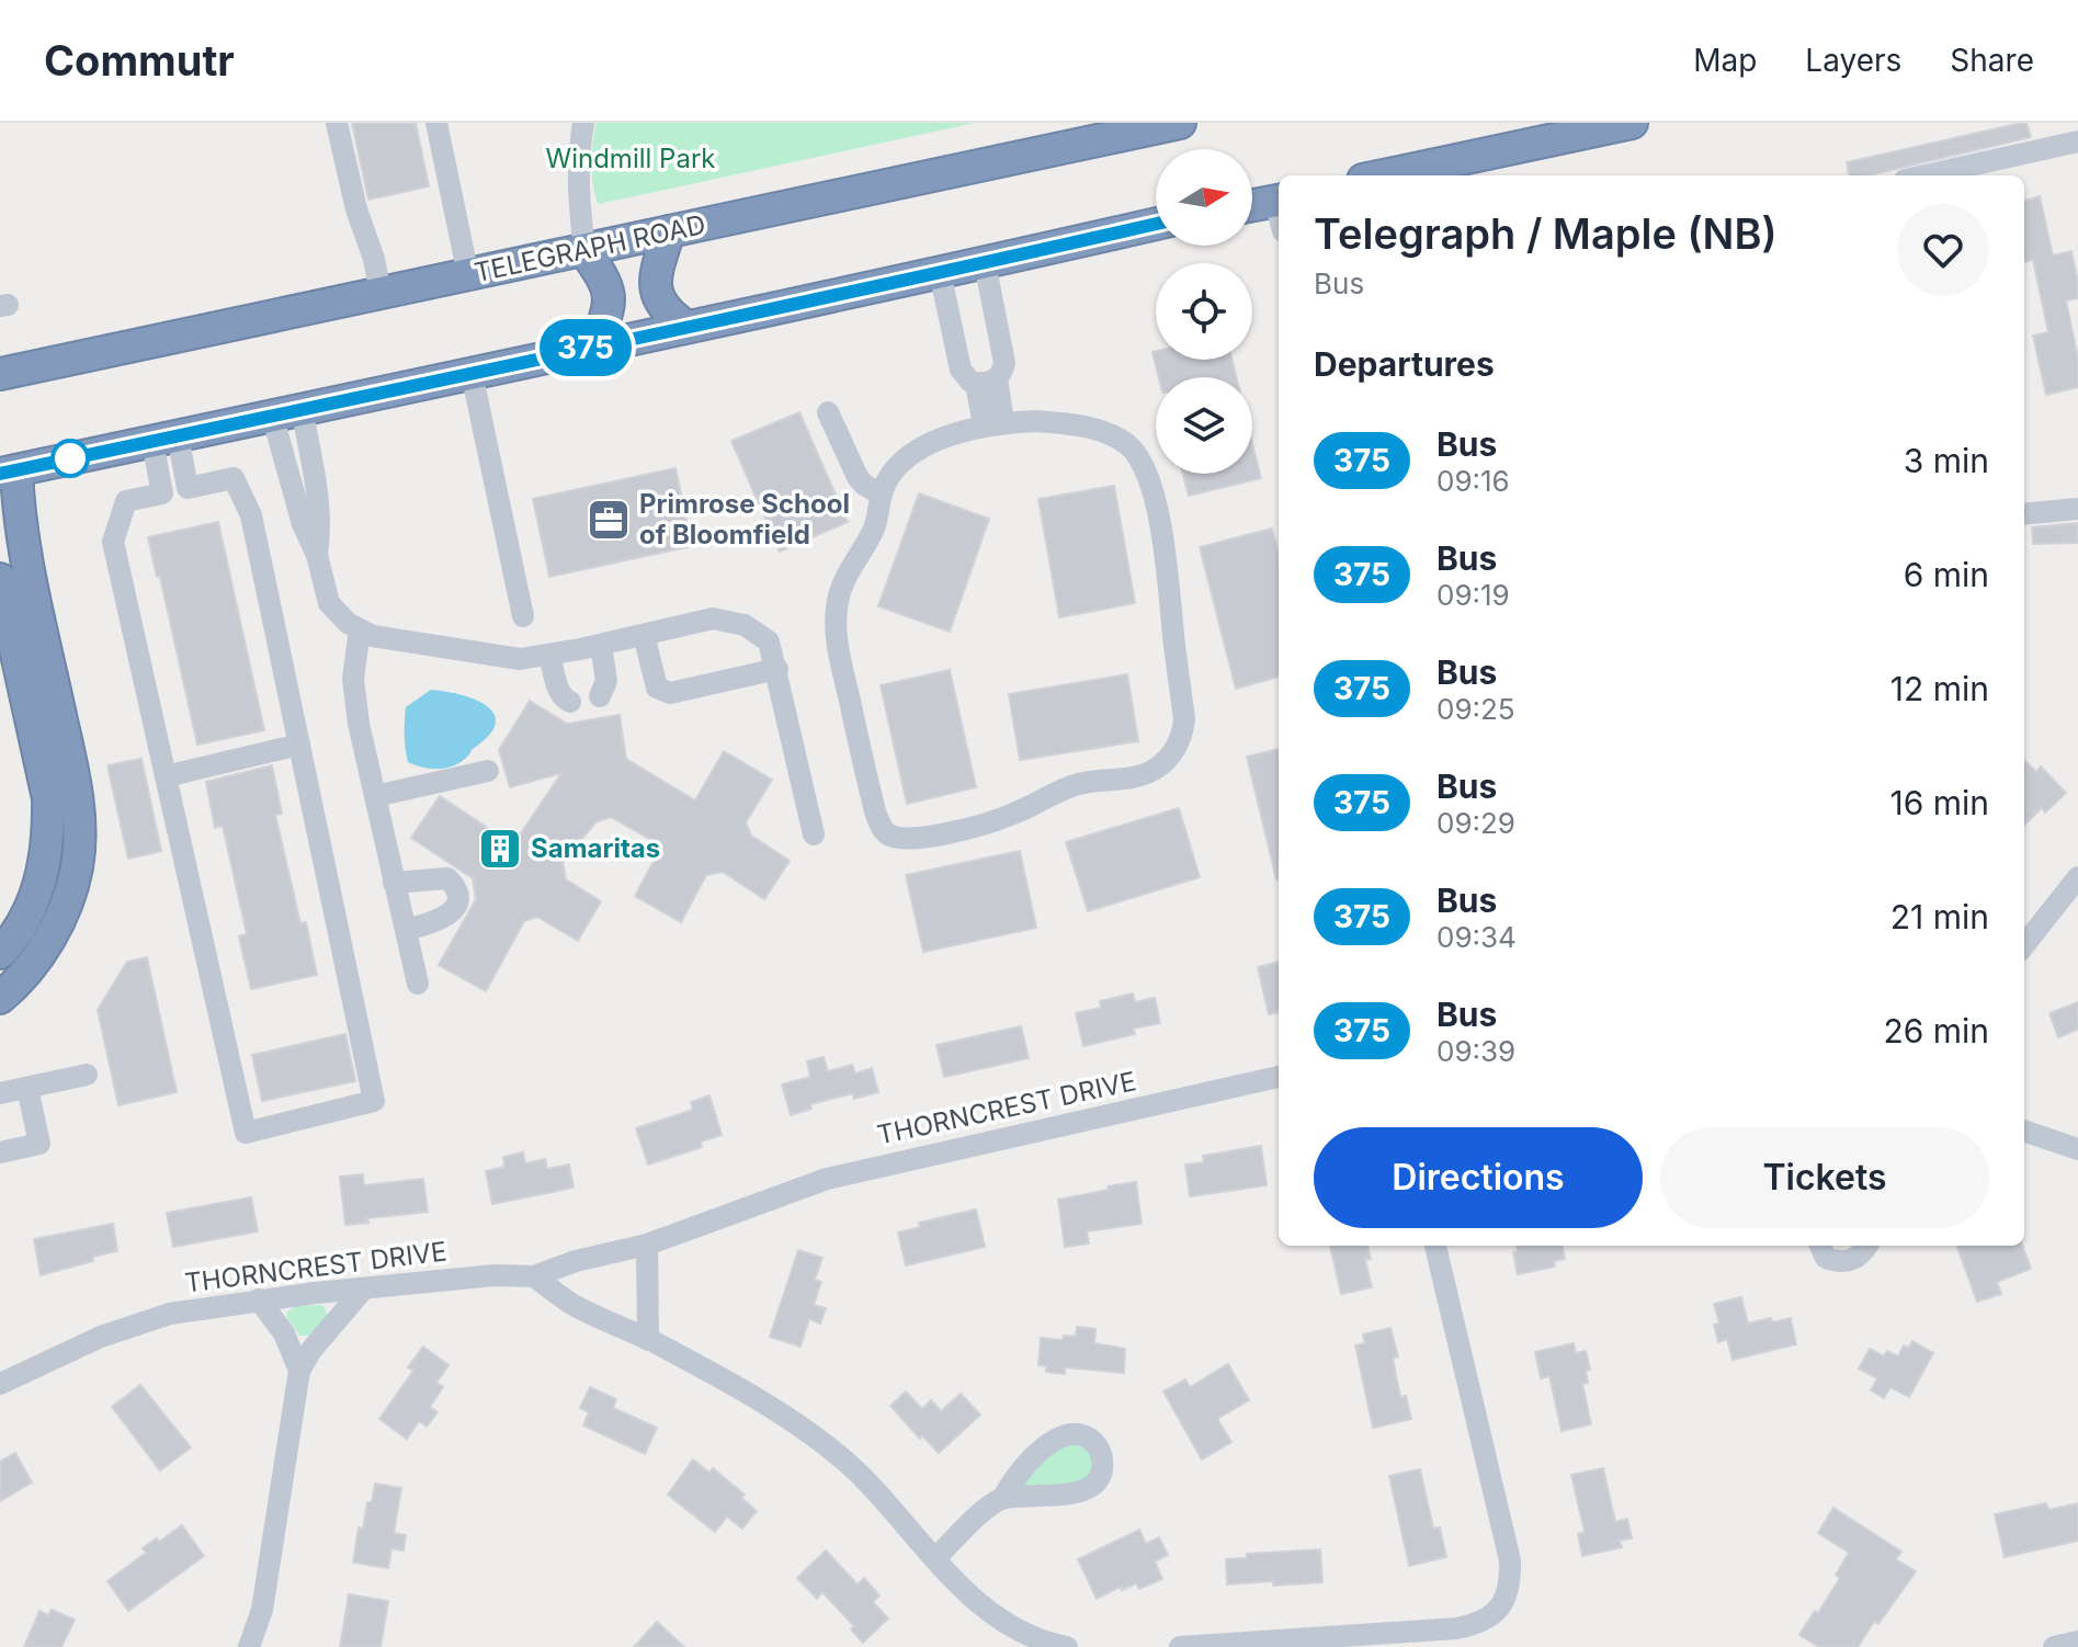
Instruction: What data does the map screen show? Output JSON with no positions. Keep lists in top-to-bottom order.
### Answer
{
  "streets": {
    "highway": ["TELEGRAPH ROAD"],
    "street": ["THORNCREST DRIVE"]
  },
  "parks": ["Windmill Park"],
  "places": {
    "office": ["Primrose School of Bloomfield"],
    "building": ["Samaritas"]
  },
  "lines": ["bus line 375"],
  "north": "right",
  "page": {
    "header": "Commutr",
    "nav": ["Map", "Layers", "Share"],
    "on_map": "375",
    "heading": [
      ["Telegraph / Maple (NB)", "Bus"],
      "Departures"
    ],
    "list": [
      {
        "mark": "375",
        "name": "Bus",
        "note": "09:16",
        "value": "3 min"
      },
      {
        "mark": "375",
        "name": "Bus",
        "note": "09:19",
        "value": "6 min"
      },
      {
        "mark": "375",
        "name": "Bus",
        "note": "09:25",
        "value": "12 min"
      },
      {
        "mark": "375",
        "name": "Bus",
        "note": "09:29",
        "value": "16 min"
      },
      {
        "mark": "375",
        "name": "Bus",
        "note": "09:34",
        "value": "21 min"
      },
      {
        "mark": "375",
        "name": "Bus",
        "note": "09:39",
        "value": "26 min"
      }
    ],
    "buttons": ["Directions", "Tickets"]
  }
}
